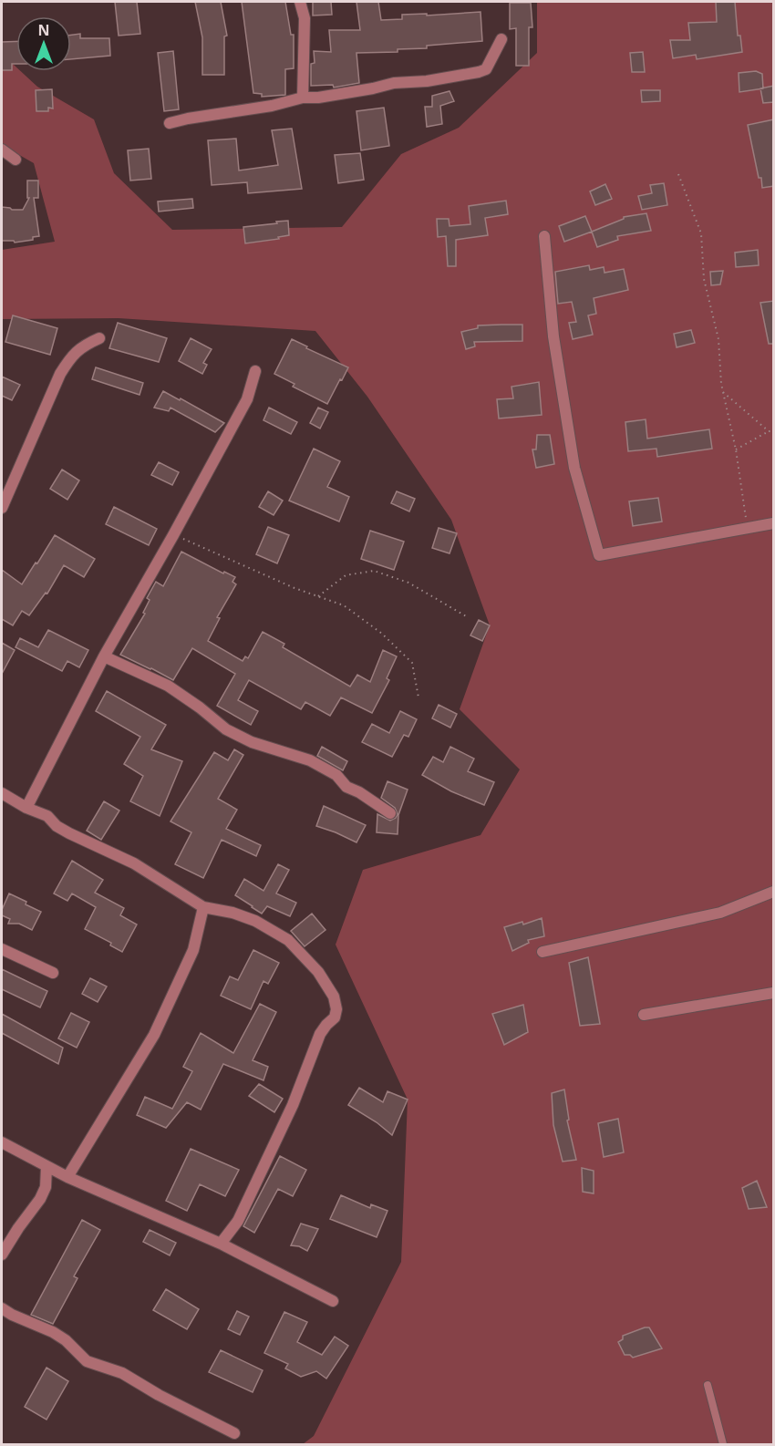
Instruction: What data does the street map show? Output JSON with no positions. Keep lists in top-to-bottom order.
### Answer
{
  "north": "top"
}
